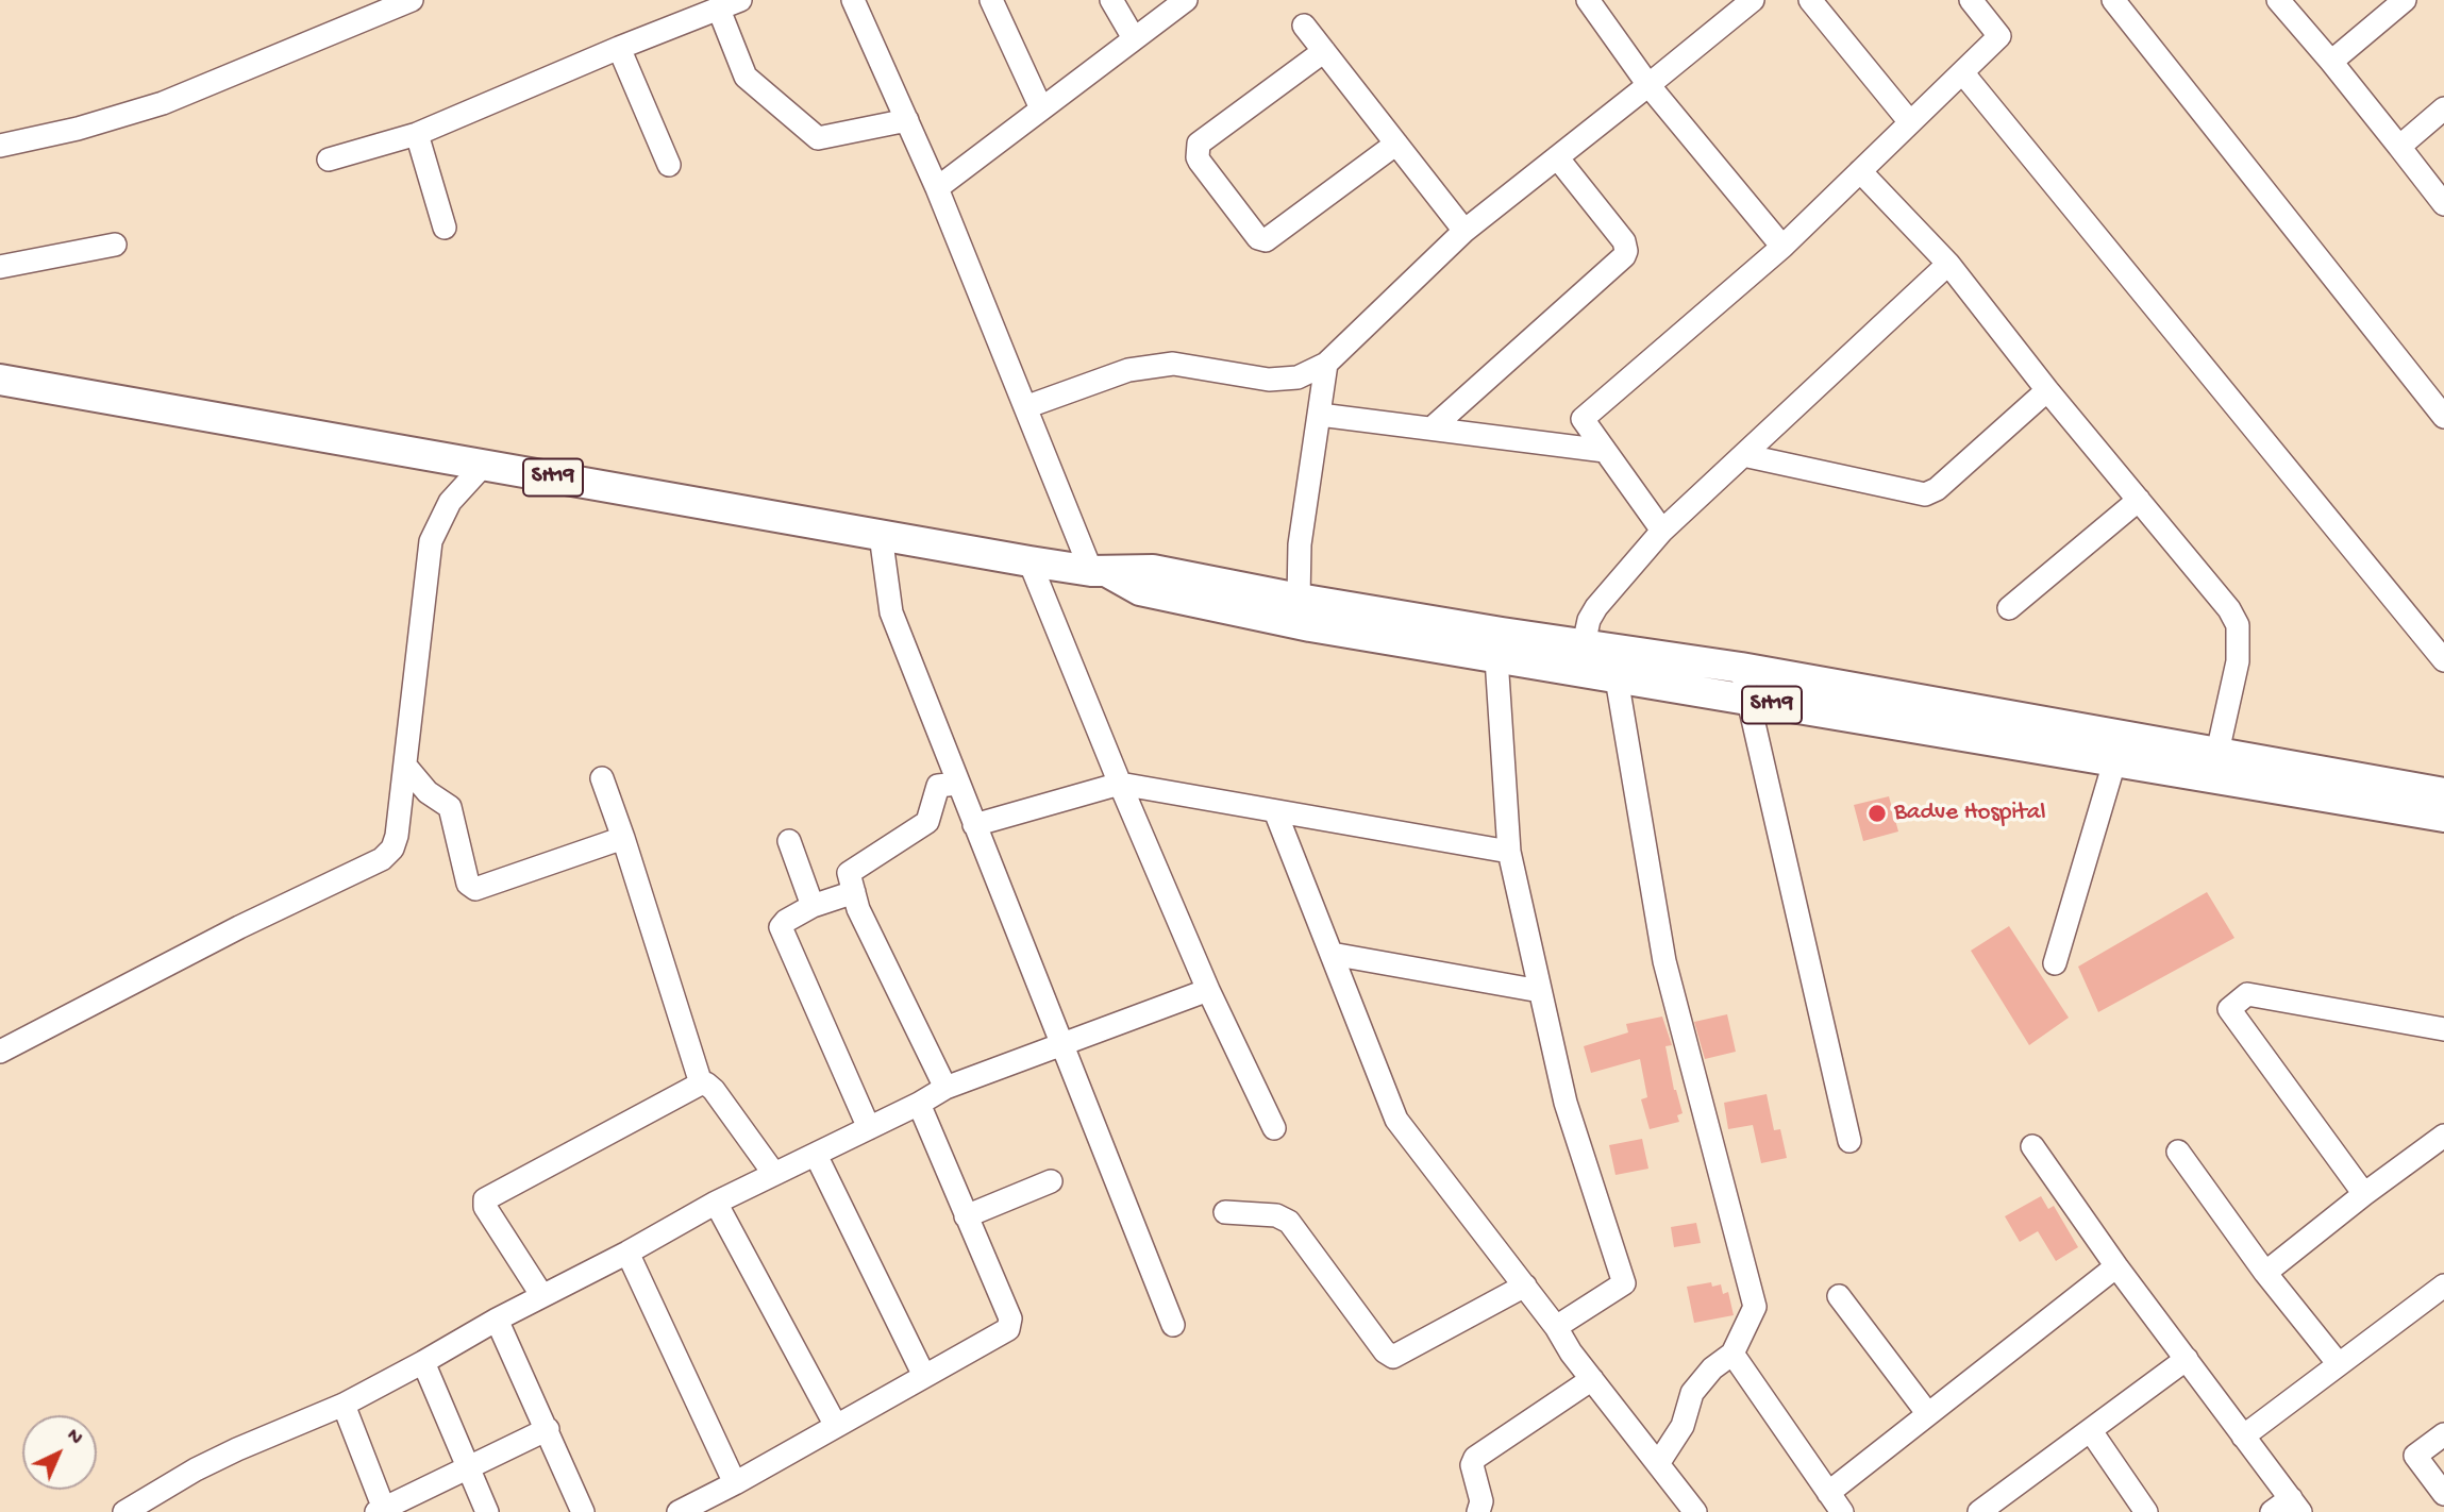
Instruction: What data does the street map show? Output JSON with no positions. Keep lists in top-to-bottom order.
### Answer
{
  "streets": {
    "main road": ["SH19"]
  },
  "places": ["Badve Hospital"],
  "north": "top right"
}
